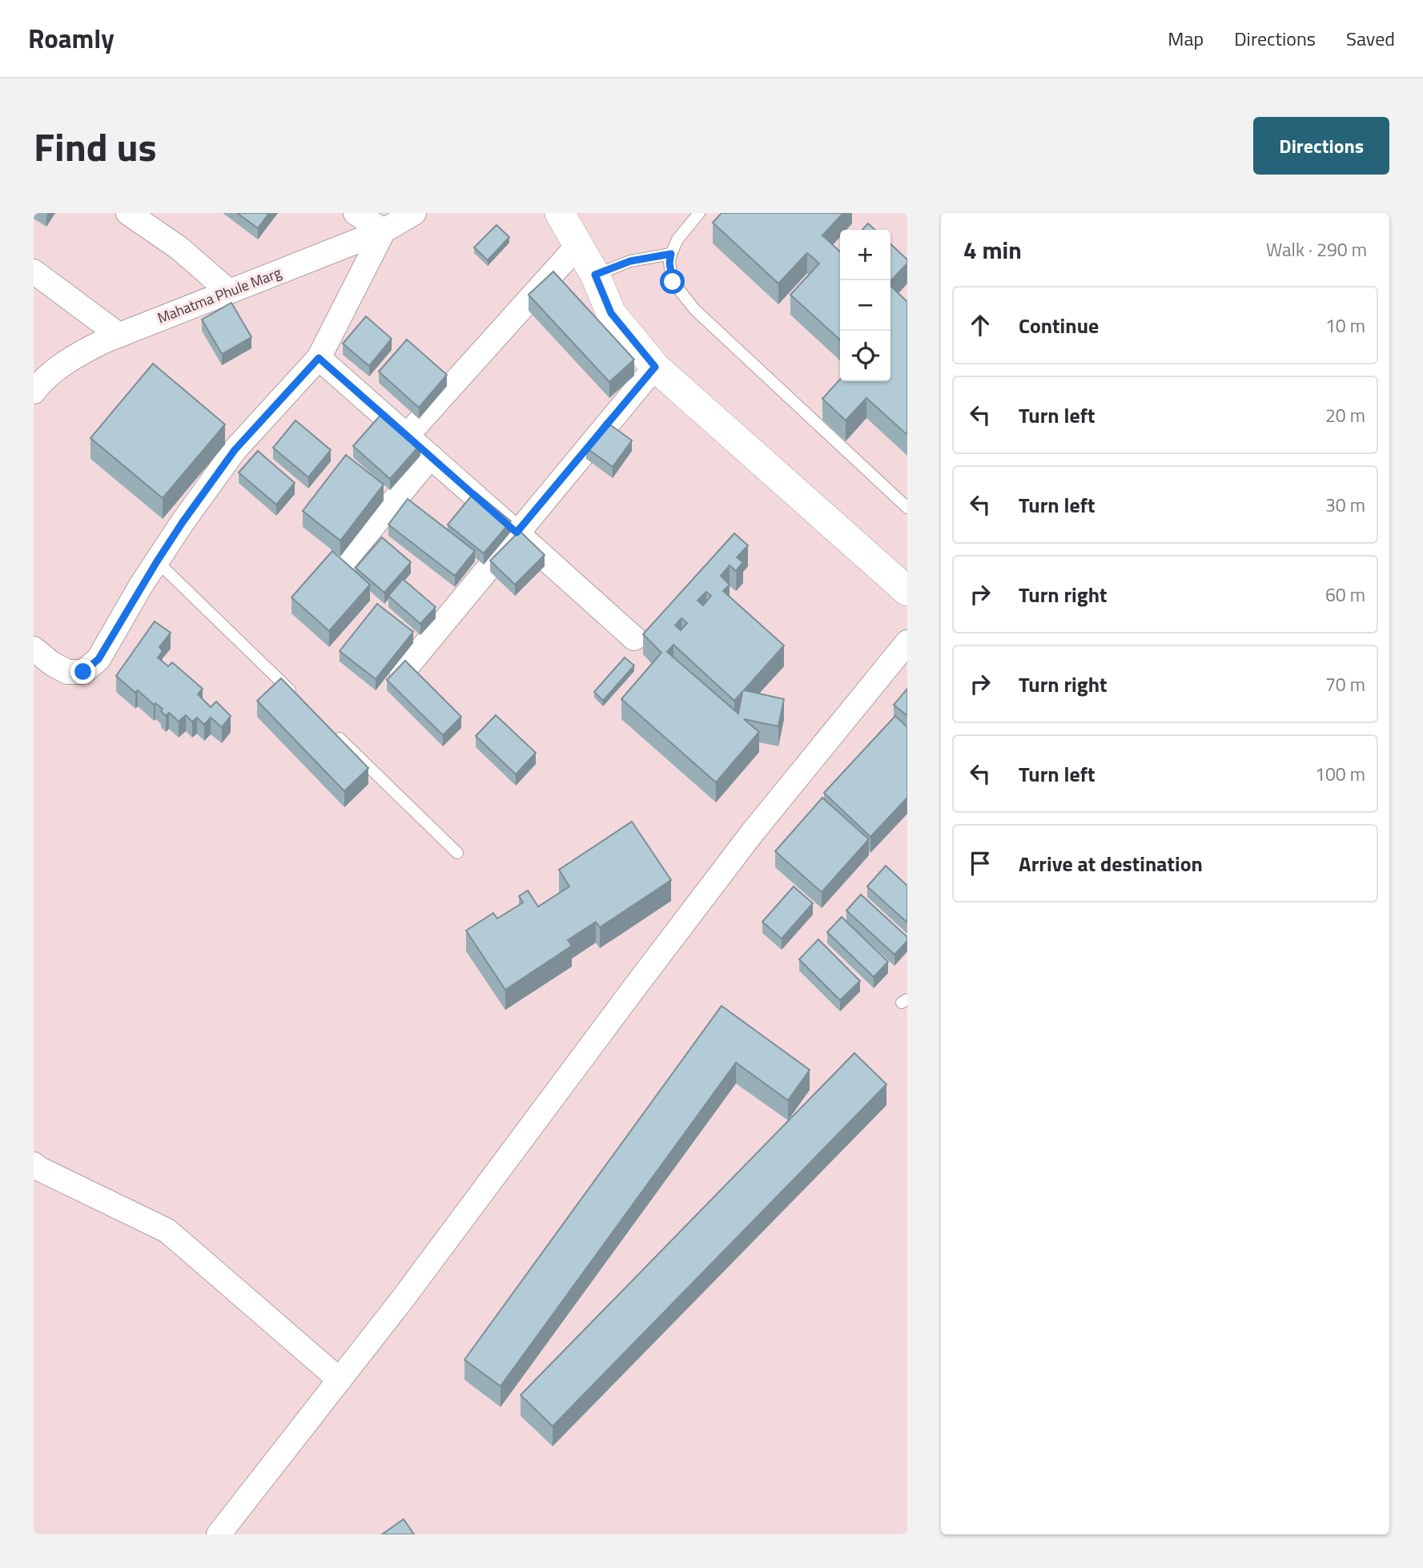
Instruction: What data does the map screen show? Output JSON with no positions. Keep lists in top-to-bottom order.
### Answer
{
  "streets": {
    "street": ["Mahatma Phule Marg"]
  },
  "page": {
    "header": "Roamly",
    "nav": ["Map", "Directions", "Saved"],
    "title": "Find us",
    "buttons": "Directions",
    "heading": ["4 min", "Walk · 290 m"],
    "map_buttons": ["+", "−"],
    "list": [
      ["Continue", "10 m"],
      ["Turn left", "20 m"],
      ["Turn left", "30 m"],
      ["Turn right", "60 m"],
      ["Turn right", "70 m"],
      ["Turn left", "100 m"],
      "Arrive at destination"
    ]
  }
}
